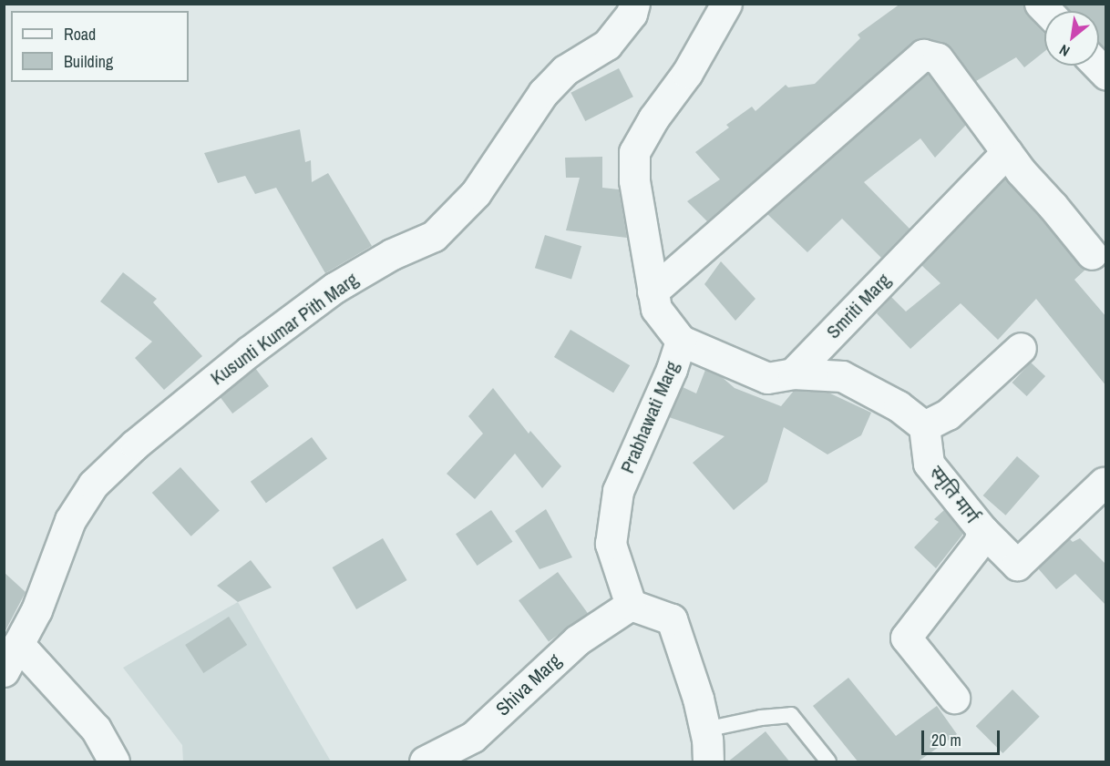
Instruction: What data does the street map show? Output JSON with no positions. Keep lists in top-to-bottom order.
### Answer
{
  "streets": {
    "street": [
      "Smriti Marg",
      "Kusunti Kumar Pith Marg",
      "Prabhawati Marg",
      "स्मृति मार्ग",
      "Shiva Marg"
    ]
  },
  "crossings": [
    ["Prabhawati Marg", "Shiva Marg"]
  ],
  "legend": ["Road", "Building"],
  "scale_bar": "20 m",
  "north": "bottom left"
}
